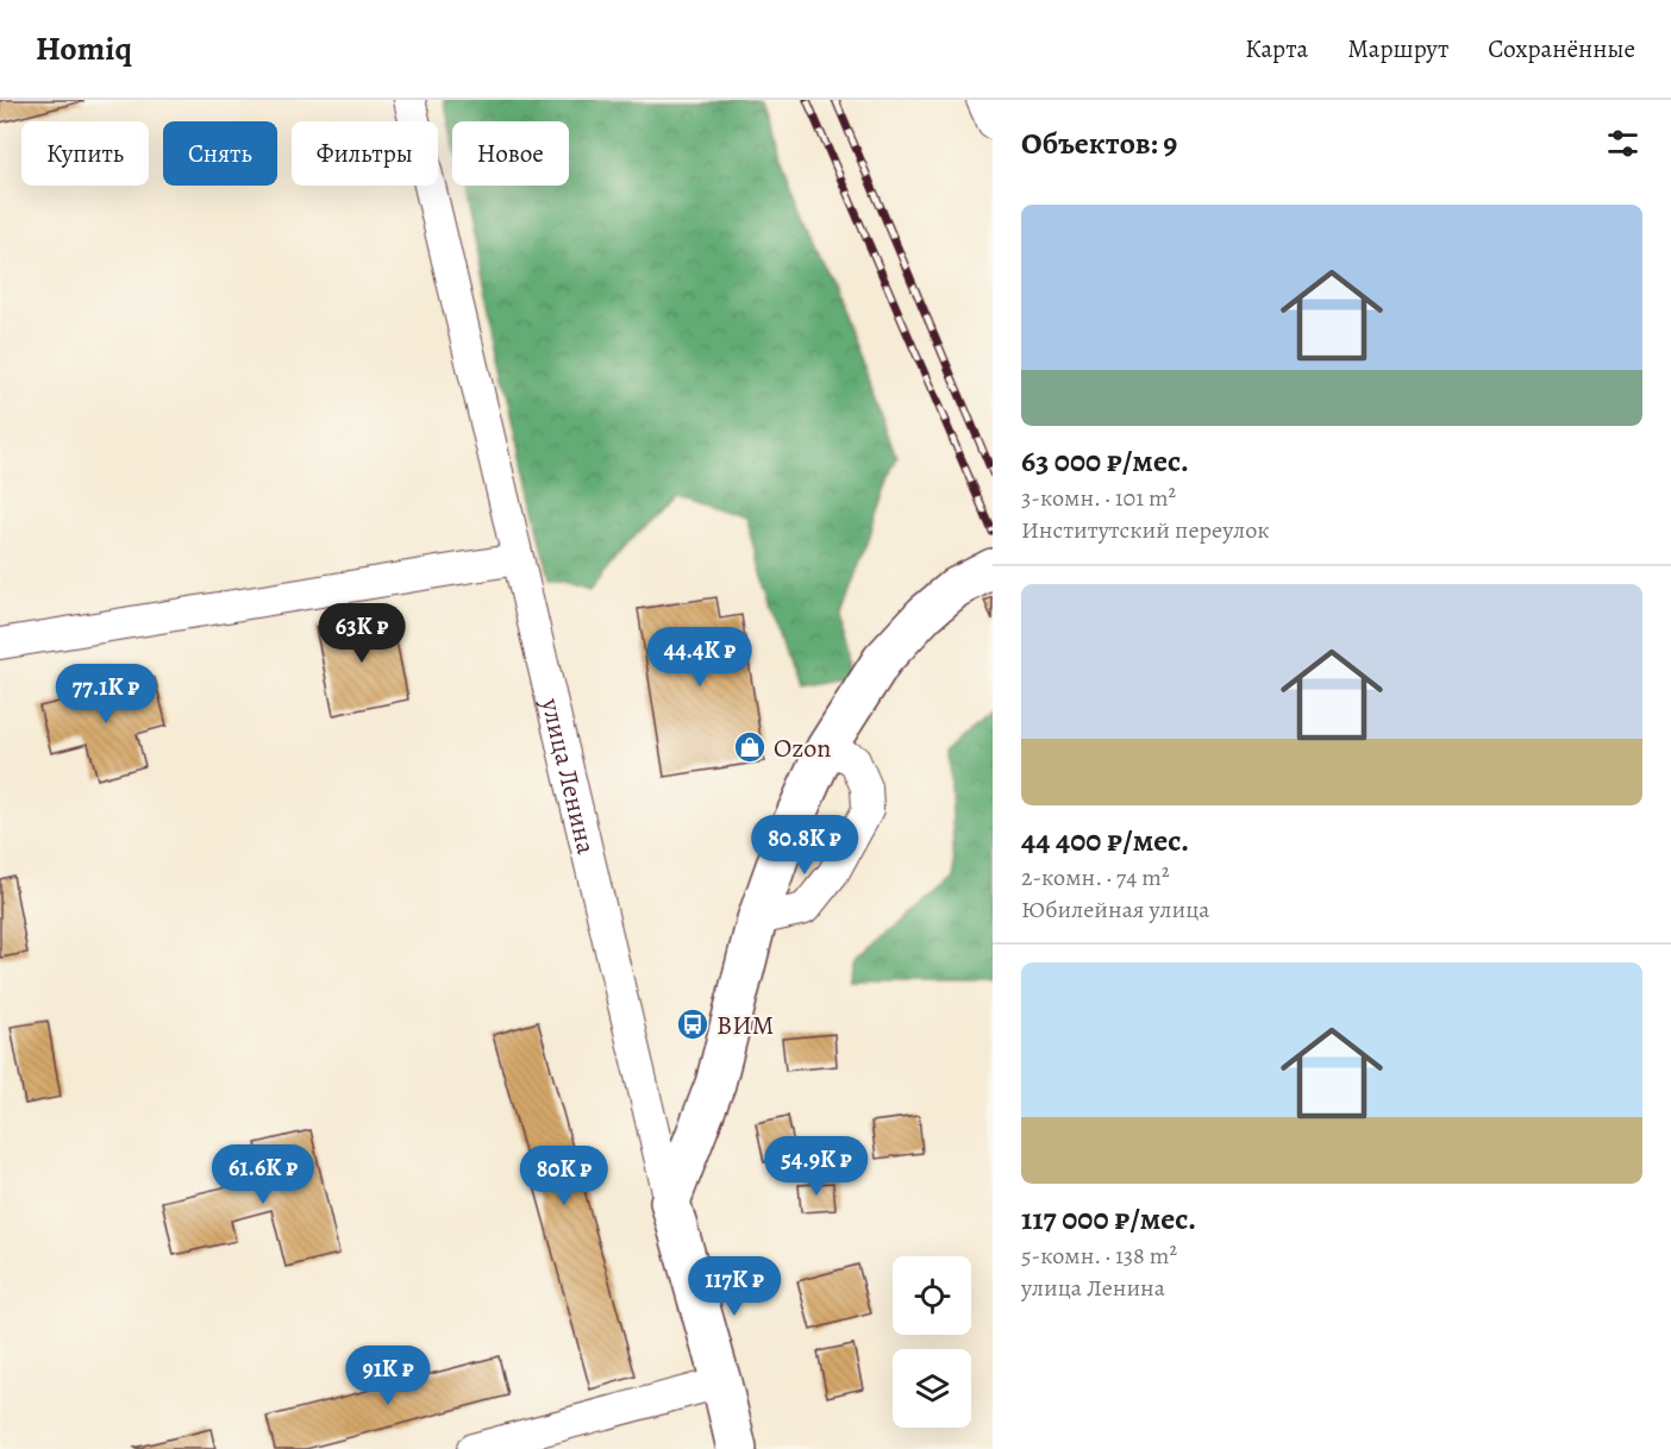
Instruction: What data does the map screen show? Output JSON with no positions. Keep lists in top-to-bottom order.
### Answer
{
  "streets": {
    "main road": ["улица Ленина"]
  },
  "places": {
    "shop": ["Ozon"],
    "bus stop": ["ВИМ"]
  },
  "page": {
    "header": "Homiq",
    "nav": ["Карта", "Маршрут", "Сохранённые"],
    "heading": "Объектов: 9",
    "chip": [
      "Купить",
      "Снять",
      "Фильтры",
      "Новое"
    ],
    "list": [
      {
        "name": "63 000 ₽/мес.",
        "note": "3-комн. · 101 m² · Институтский переулок"
      },
      {
        "name": "44 400 ₽/мес.",
        "note": "2-комн. · 74 m² · Юбилейная улица"
      },
      {
        "name": "117 000 ₽/мес.",
        "note": "5-комн. · 138 m² · улица Ленина"
      }
    ],
    "price": [
      "63K ₽",
      "44.4K ₽",
      "77.1K ₽",
      "80.8K ₽",
      "54.9K ₽",
      "61.6K ₽",
      "80K ₽",
      "117K ₽",
      "91K ₽"
    ]
  }
}
